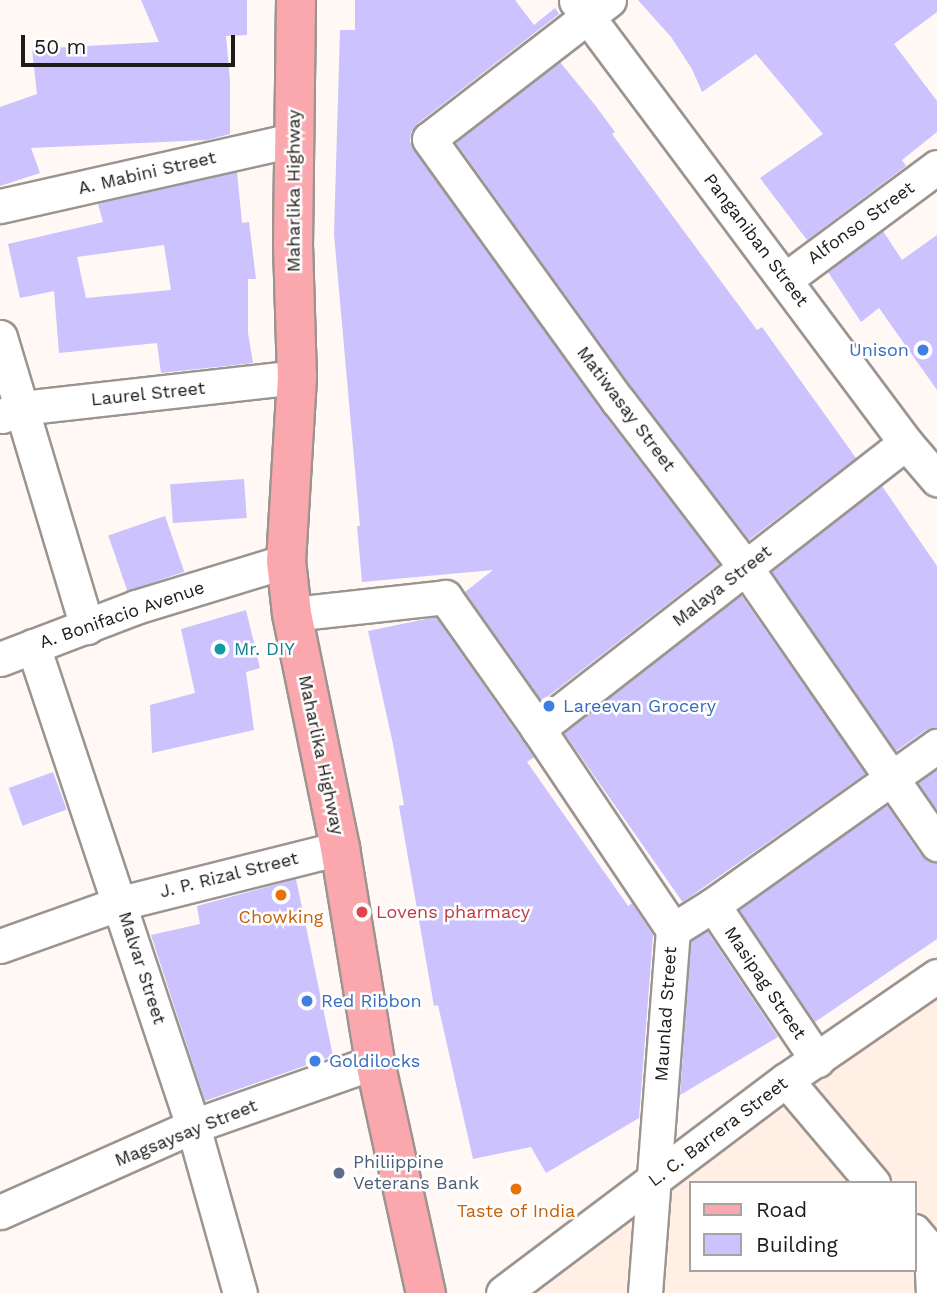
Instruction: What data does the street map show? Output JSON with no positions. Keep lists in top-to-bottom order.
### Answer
{
  "streets": {
    "main road": ["Maharlika Highway"],
    "street": [
      "A. Mabini Street",
      "Alfonso Street",
      "Panganiban Street",
      "Laurel Street",
      "Matiwasay Street",
      "Malaya Street",
      "A. Bonifacio Avenue",
      "J. P. Rizal Street",
      "Malvar Street",
      "Masipag Street",
      "Maunlad Street",
      "L. C. Barrera Street",
      "Magsaysay Street"
    ]
  },
  "crossings": [
    ["A. Mabini Street", "Maharlika Highway"],
    ["Maharlika Highway", "Laurel Street"],
    ["Maharlika Highway", "A. Bonifacio Avenue"],
    ["Maharlika Highway", "J. P. Rizal Street"],
    ["Maharlika Highway", "Magsaysay Street"],
    ["Alfonso Street", "Panganiban Street"],
    ["Panganiban Street", "Matiwasay Street"],
    ["Panganiban Street", "Malaya Street"],
    ["Matiwasay Street", "Malaya Street"],
    ["Matiwasay Street", "Maunlad Street"],
    ["A. Bonifacio Avenue", "Malvar Street"],
    ["J. P. Rizal Street", "Malvar Street"],
    ["Malvar Street", "Magsaysay Street"],
    ["Masipag Street", "Maunlad Street"],
    ["Masipag Street", "L. C. Barrera Street"]
  ],
  "places": [
    "Unison",
    "Mr. DIY",
    "Lareevan Grocery",
    "Chowking",
    "Lovens pharmacy",
    "Red Ribbon",
    "Goldilocks",
    "Philiippine Veterans Bank",
    "Taste of India"
  ],
  "legend": ["Road", "Building"],
  "scale_bar": "50 m"
}
